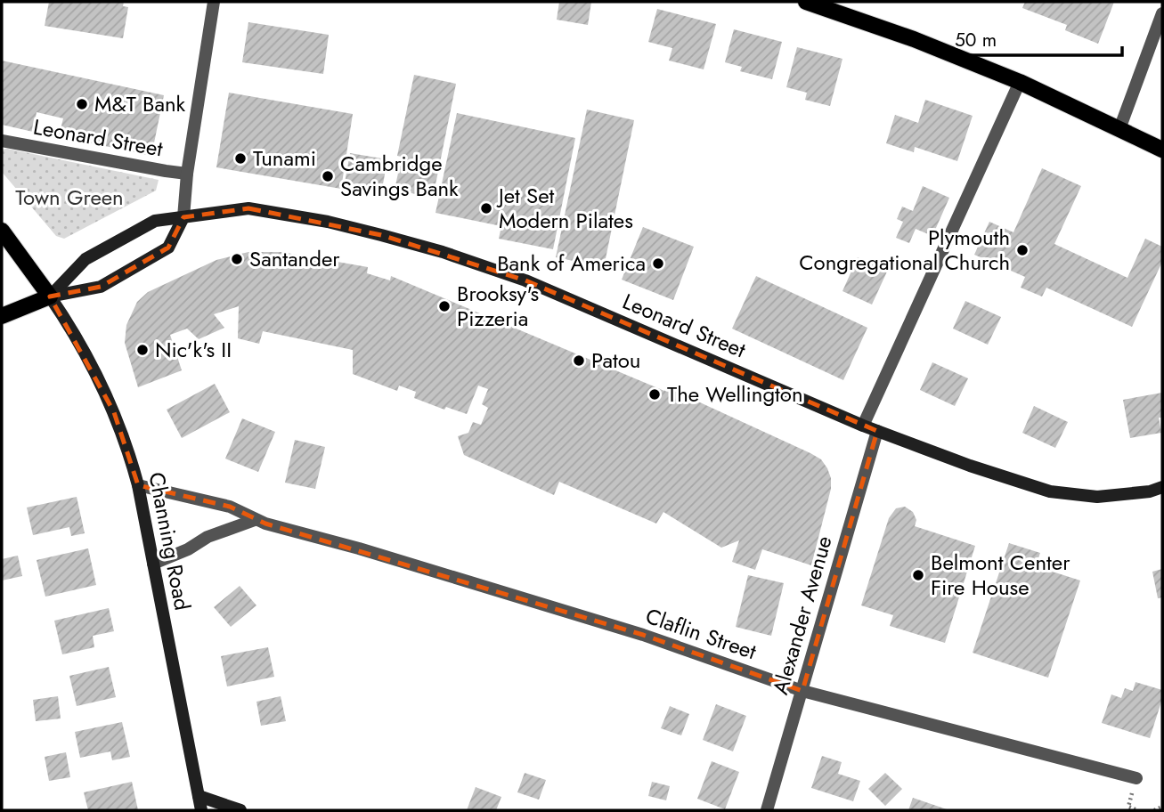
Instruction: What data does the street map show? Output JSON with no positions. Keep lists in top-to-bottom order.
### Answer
{
  "streets": {
    "main road": ["Leonard Street", "Channing Road"],
    "street": ["Alexander Avenue", "Claflin Street"]
  },
  "crossings": [
    ["Leonard Street", "Channing Road"],
    ["Leonard Street", "Alexander Avenue"],
    ["Channing Road", "Claflin Street"],
    ["Alexander Avenue", "Claflin Street"]
  ],
  "parks": ["Town Green"],
  "places": [
    "M&T Bank",
    "Tunami",
    "Cambridge Savings Bank",
    "Jet Set Modern Pilates",
    "Plymouth Congregational Church",
    "Santander",
    "Bank of America",
    "Brooksy's Pizzeria",
    "Nic'k's II",
    "Patou",
    "The Wellington",
    "Belmont Center Fire House"
  ],
  "scale_bar": "50 m"
}
